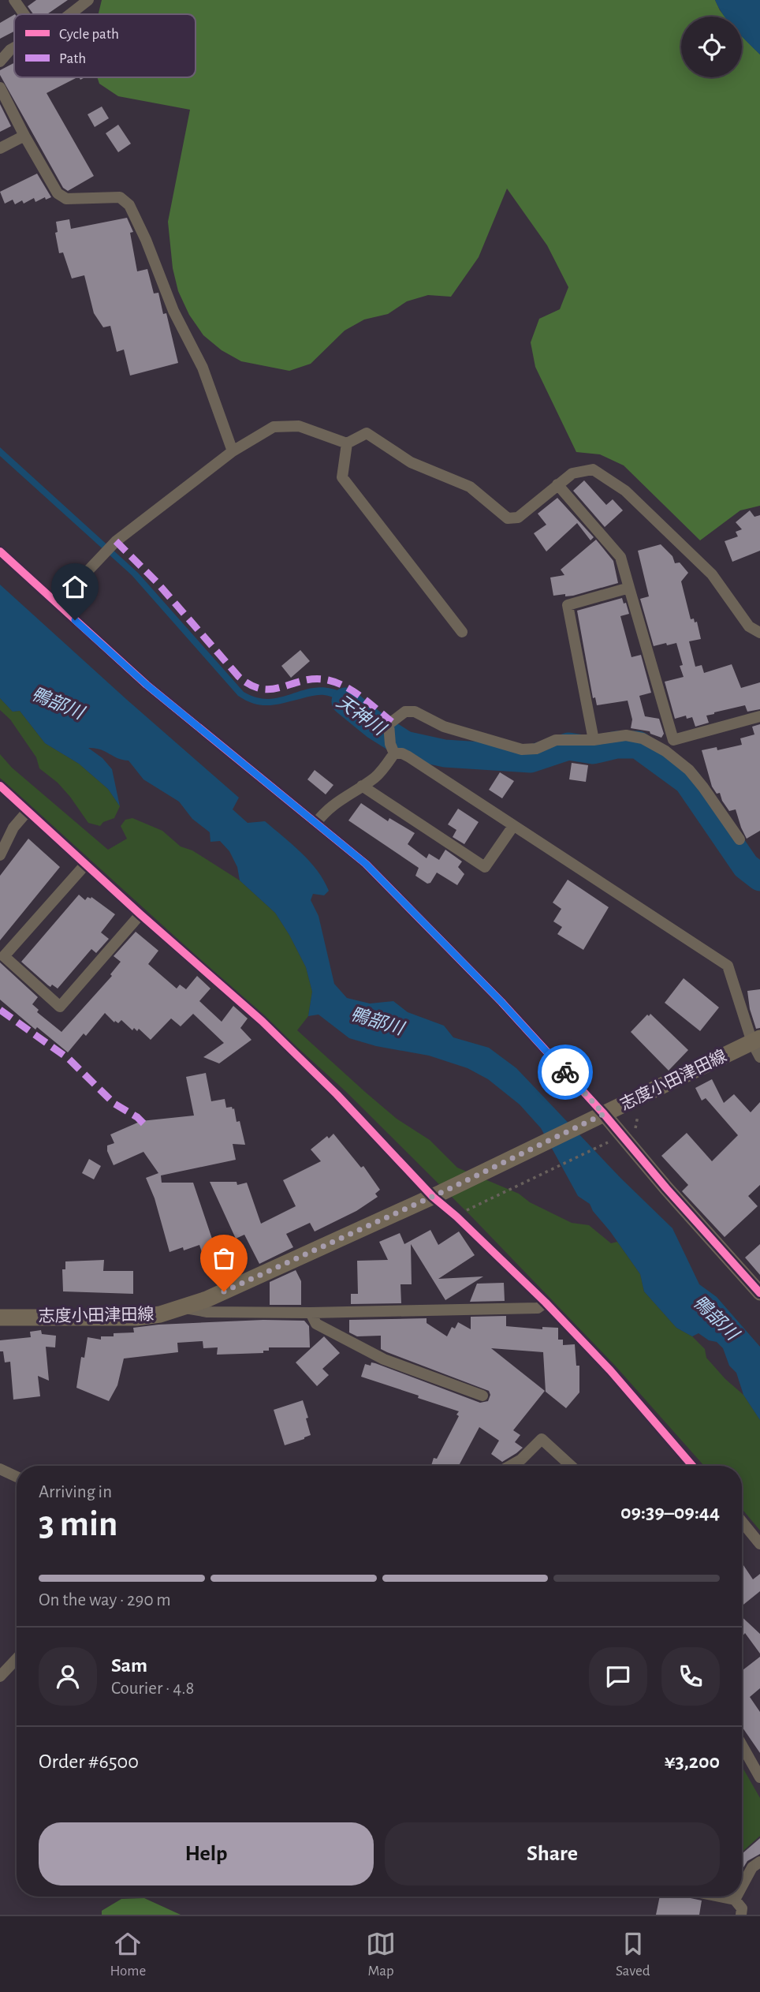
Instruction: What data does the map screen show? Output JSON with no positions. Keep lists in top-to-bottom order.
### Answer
{
  "streets": {
    "main road": ["志度小田津田線"]
  },
  "water": ["鴨部川", "天神川"],
  "legend": ["Cycle path", "Path"],
  "page": {
    "heading": ["3 min", "Arriving in", "09:39–09:44"],
    "panel": [
      "Sam",
      "Courier · 4.8",
      "Order #6500",
      "¥3,200"
    ],
    "bar": "On the way · 290 m",
    "buttons": ["Help", "Share"],
    "tabs": ["Home", "Map", "Saved"]
  }
}
